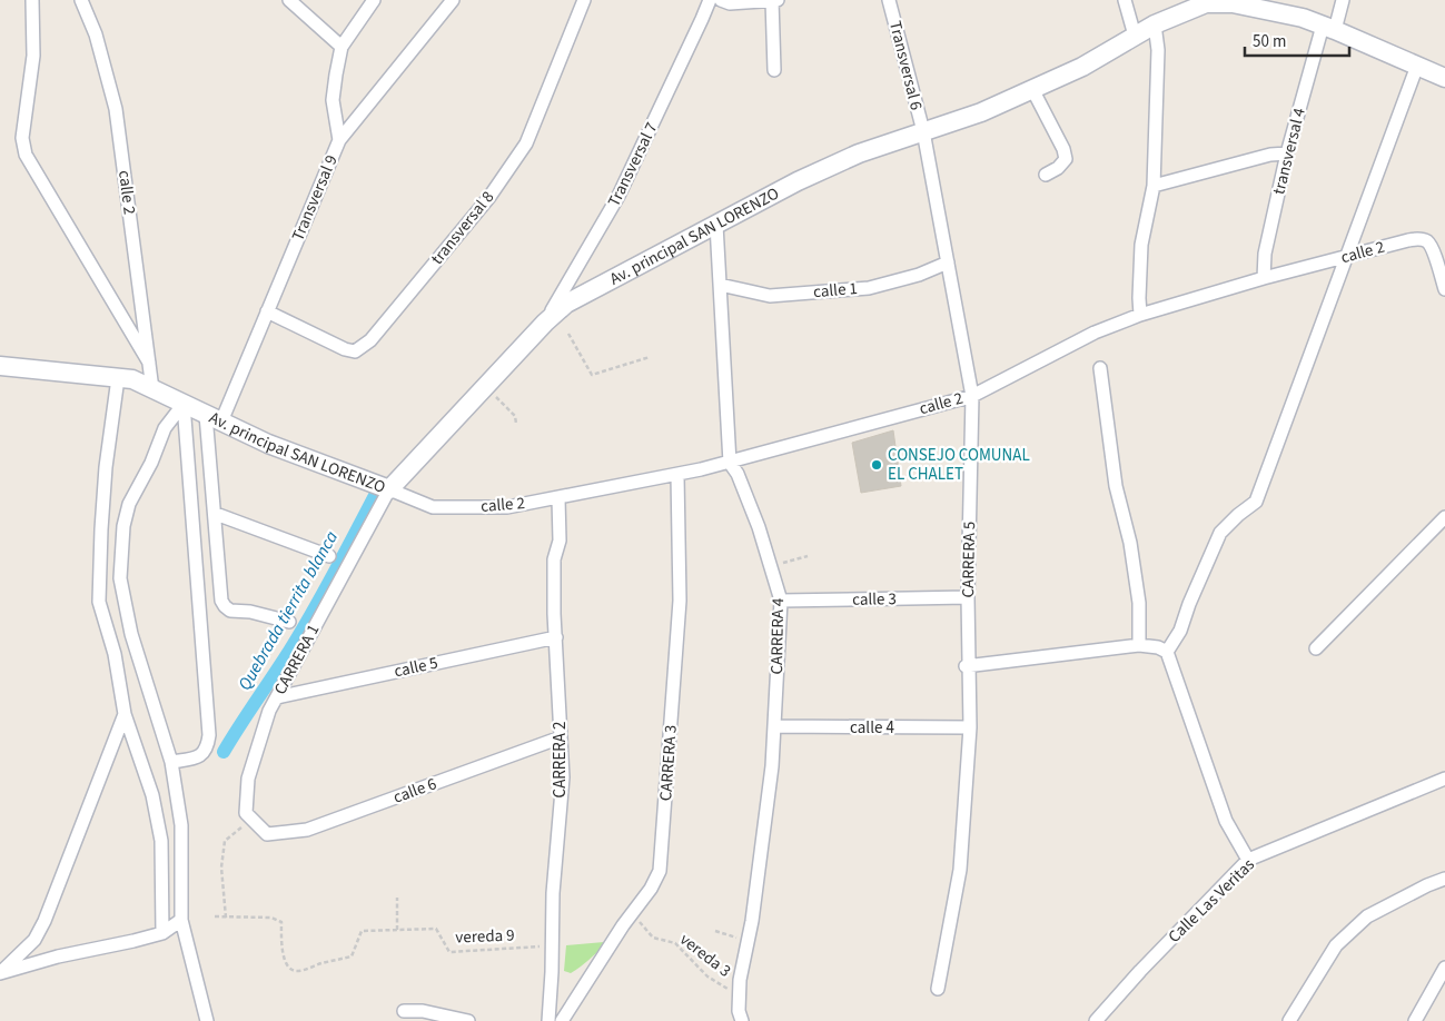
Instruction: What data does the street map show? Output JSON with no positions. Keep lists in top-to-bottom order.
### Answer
{
  "streets": {
    "main road": ["Av. principal SAN LORENZO"],
    "street": [
      "Transversal 6",
      "transversal 4",
      "Transversal 7",
      "calle 2",
      "Transversal 9",
      "transversal 8",
      "calle 1",
      "CARRERA 5",
      "calle 3",
      "CARRERA 4",
      "CARRERA 1",
      "calle 5",
      "calle 4",
      "CARRERA 2",
      "CARRERA 3",
      "calle 6",
      "Calle Las Veritas"
    ],
    "path": ["vereda 9", "vereda 3"]
  },
  "crossings": [
    ["Transversal 6", "Av. principal SAN LORENZO"],
    ["Transversal 6", "CARRERA 5"],
    ["transversal 4", "calle 2"],
    ["transversal 4", "Av. principal SAN LORENZO"],
    ["Transversal 7", "Av. principal SAN LORENZO"],
    ["calle 2", "Av. principal SAN LORENZO"],
    ["calle 2", "CARRERA 5"],
    ["calle 2", "CARRERA 4"],
    ["calle 2", "CARRERA 1"],
    ["calle 2", "CARRERA 2"],
    ["calle 2", "CARRERA 3"],
    ["Transversal 9", "transversal 8"],
    ["Transversal 9", "Av. principal SAN LORENZO"],
    ["Av. principal SAN LORENZO", "CARRERA 5"],
    ["Av. principal SAN LORENZO", "CARRERA 4"],
    ["Av. principal SAN LORENZO", "CARRERA 1"],
    ["calle 1", "CARRERA 5"],
    ["calle 1", "CARRERA 4"],
    ["CARRERA 5", "calle 3"],
    ["CARRERA 5", "calle 4"],
    ["calle 3", "CARRERA 4"],
    ["CARRERA 4", "calle 4"],
    ["CARRERA 4", "vereda 3"],
    ["CARRERA 1", "calle 5"],
    ["CARRERA 1", "calle 6"],
    ["calle 5", "CARRERA 2"],
    ["CARRERA 2", "calle 6"],
    ["CARRERA 2", "vereda 9"],
    ["CARRERA 3", "vereda 3"]
  ],
  "water": ["Quebrada tierrita blanca"],
  "places": ["CONSEJO COMUNAL EL CHALET"],
  "scale_bar": "50 m"
}
